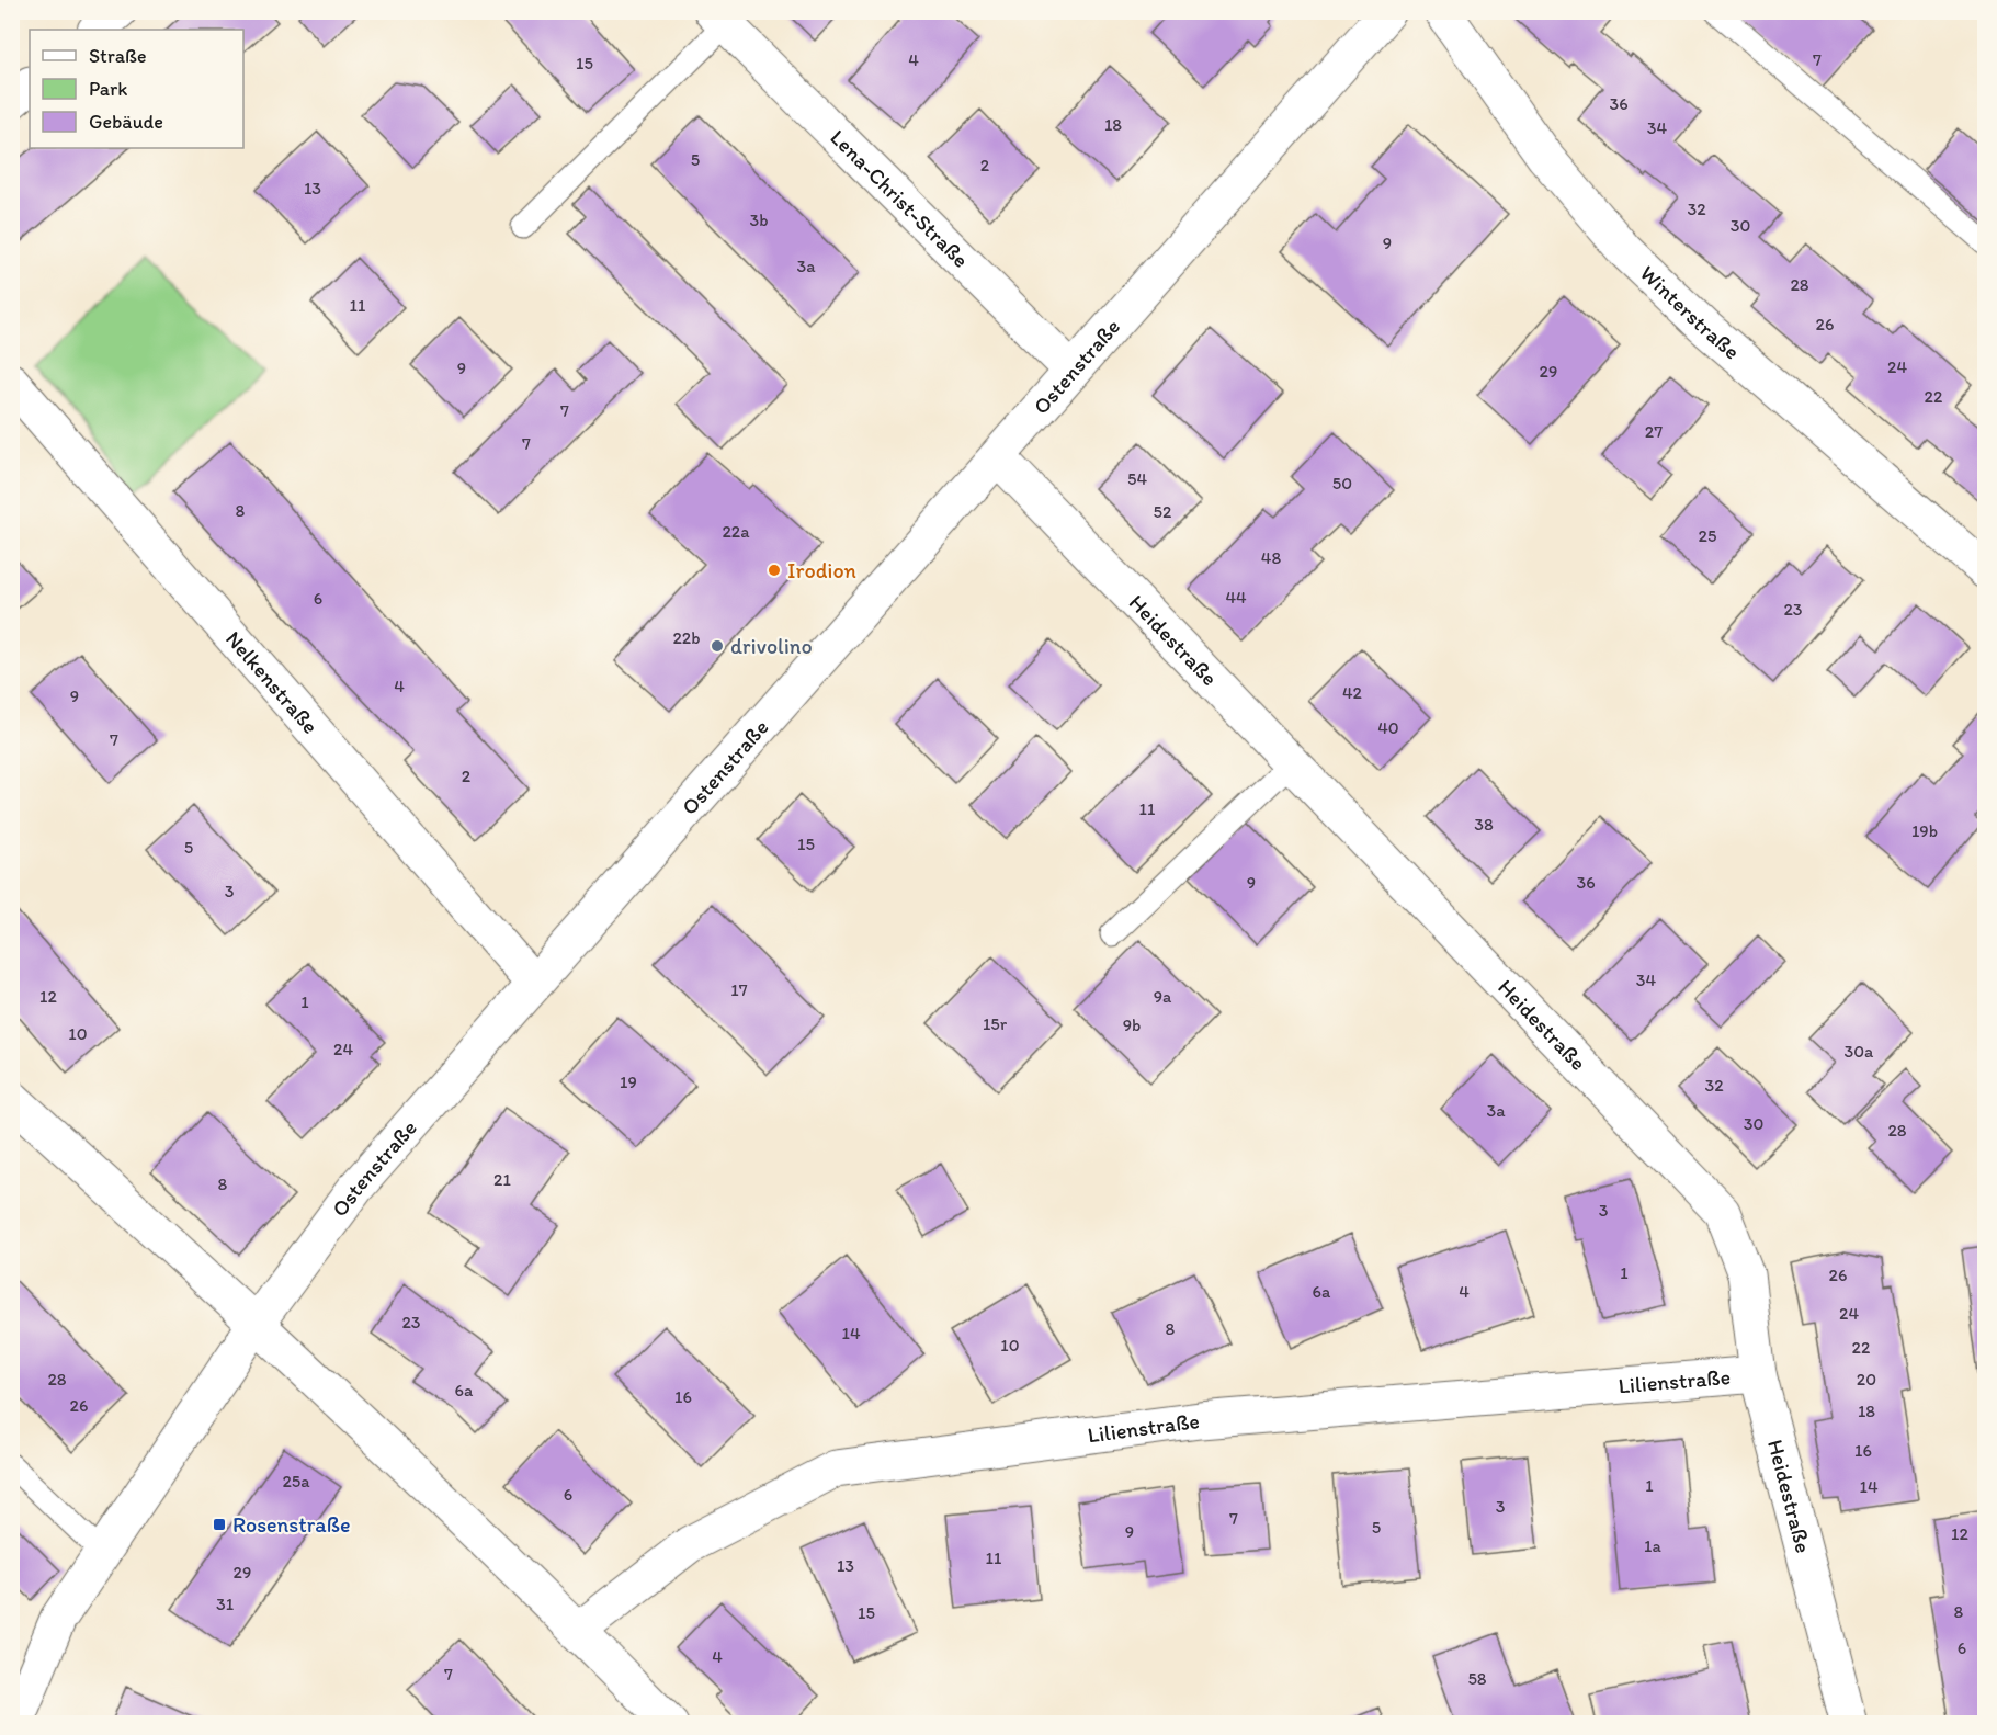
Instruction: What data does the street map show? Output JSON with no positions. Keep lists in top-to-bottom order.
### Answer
{
  "streets": {
    "street": [
      "Lena-Christ-Straße",
      "Winterstraße",
      "Ostenstraße",
      "Heidestraße",
      "Nelkenstraße",
      "Lilienstraße"
    ]
  },
  "crossings": [
    ["Lena-Christ-Straße", "Ostenstraße"],
    ["Ostenstraße", "Heidestraße"],
    ["Ostenstraße", "Nelkenstraße"],
    ["Heidestraße", "Lilienstraße"]
  ],
  "places": {
    "other": ["Irodion", "drivolino"],
    "transit": ["Rosenstraße"]
  },
  "house_numbers": [
    "4",
    "7",
    "15",
    "36",
    "18",
    "34",
    "5",
    "2",
    "13",
    "32",
    "3b",
    "30",
    "9",
    "3a",
    "28",
    "11",
    "26",
    "24",
    "9",
    "29",
    "22",
    "7",
    "27",
    "7",
    "54",
    "50",
    "8",
    "52",
    "22a",
    "25",
    "48",
    "44",
    "6",
    "23",
    "22b",
    "4",
    "42",
    "9",
    "40",
    "7",
    "2",
    "11",
    "38",
    "19b",
    "15",
    "5",
    "9",
    "36",
    "3",
    "34",
    "17",
    "12",
    "9a",
    "1",
    "15r",
    "9b",
    "10",
    "24",
    "30a",
    "19",
    "32",
    "3a",
    "30",
    "28",
    "21",
    "8",
    "3",
    "1",
    "26",
    "6a",
    "4",
    "24",
    "23",
    "8",
    "14",
    "10",
    "22",
    "28",
    "20",
    "6a",
    "16",
    "26",
    "18",
    "16",
    "25a",
    "1",
    "14",
    "6",
    "3",
    "7",
    "5",
    "9",
    "12",
    "1a",
    "11",
    "13",
    "29",
    "31",
    "8",
    "15",
    "6",
    "4",
    "7",
    "58"
  ],
  "legend": ["Straße", "Park", "Gebäude"]
}
